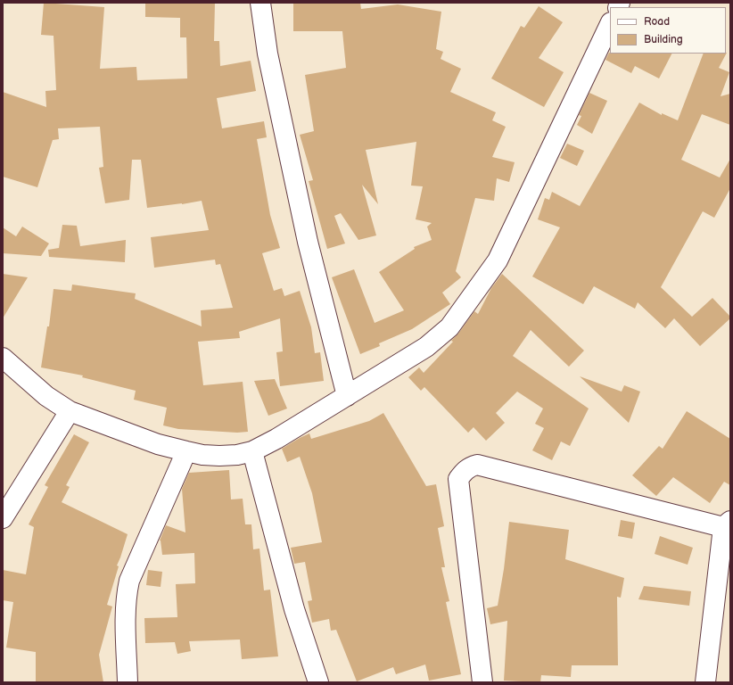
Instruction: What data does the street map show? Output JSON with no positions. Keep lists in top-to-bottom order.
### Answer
{
  "legend": ["Road", "Building"]
}
